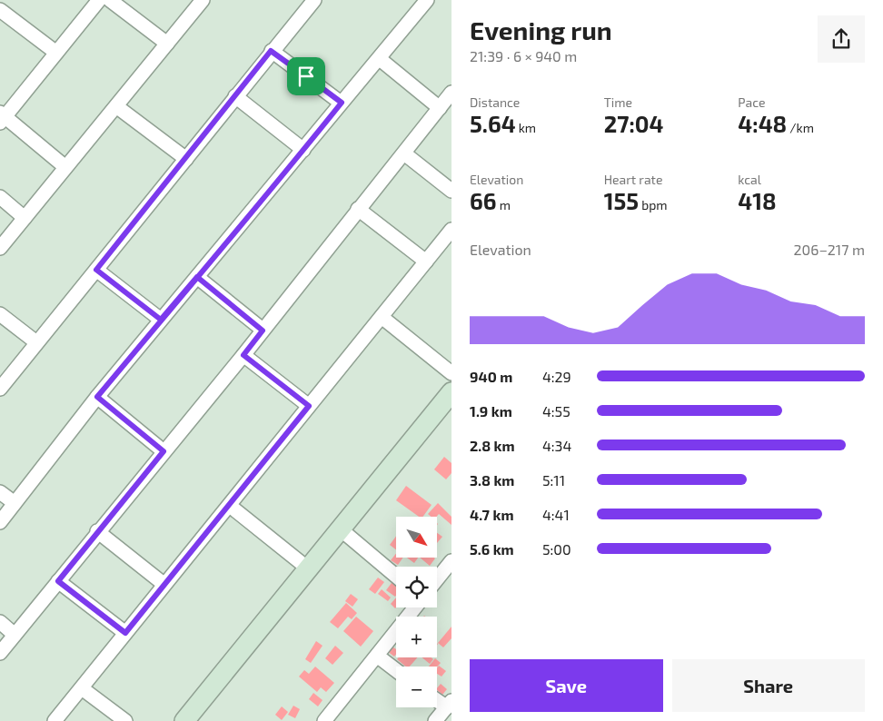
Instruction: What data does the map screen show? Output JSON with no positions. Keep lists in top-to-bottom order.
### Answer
{
  "north": "bottom right",
  "page": {
    "heading": ["Evening run", "21:39 · 6 × 940 m"],
    "stats": [
      ["Distance", "5.64 km"],
      ["Time", "27:04"],
      ["Pace", "4:48 /km"],
      ["Elevation", "66 m"],
      ["Heart rate", "155 bpm"],
      ["kcal", "418"]
    ],
    "chart": ["Elevation", "206–217 m"],
    "list": [
      {
        "name": "940 m",
        "note": "4:29"
      },
      {
        "name": "1.9 km",
        "note": "4:55"
      },
      {
        "name": "2.8 km",
        "note": "4:34"
      },
      {
        "name": "3.8 km",
        "note": "5:11"
      },
      {
        "name": "4.7 km",
        "note": "4:41"
      },
      {
        "name": "5.6 km",
        "note": "5:00"
      }
    ],
    "map_buttons": ["+", "−"],
    "buttons": ["Save", "Share"]
  }
}
